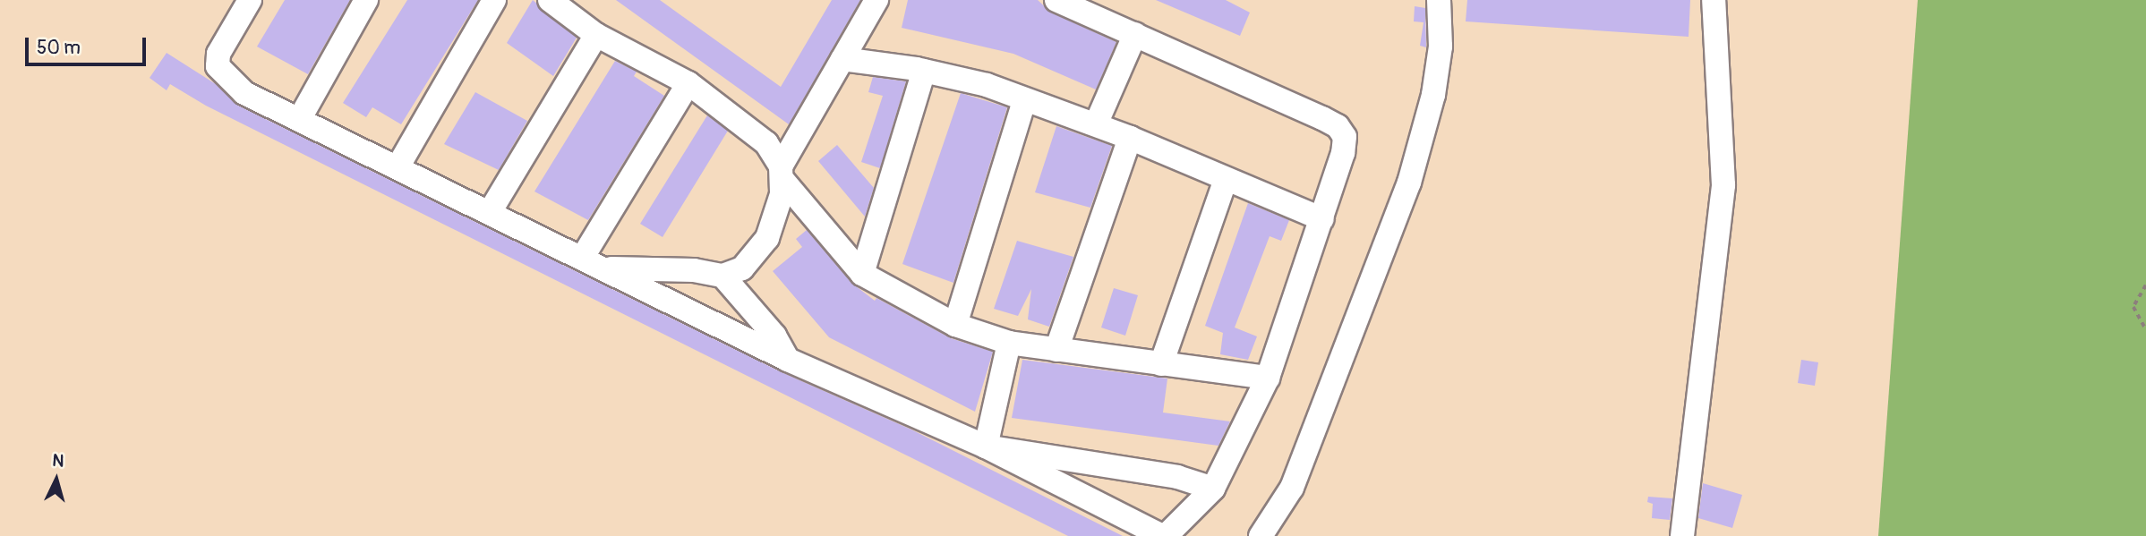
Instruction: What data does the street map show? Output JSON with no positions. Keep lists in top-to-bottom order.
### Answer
{
  "scale_bar": "50 m",
  "north": "top"
}
